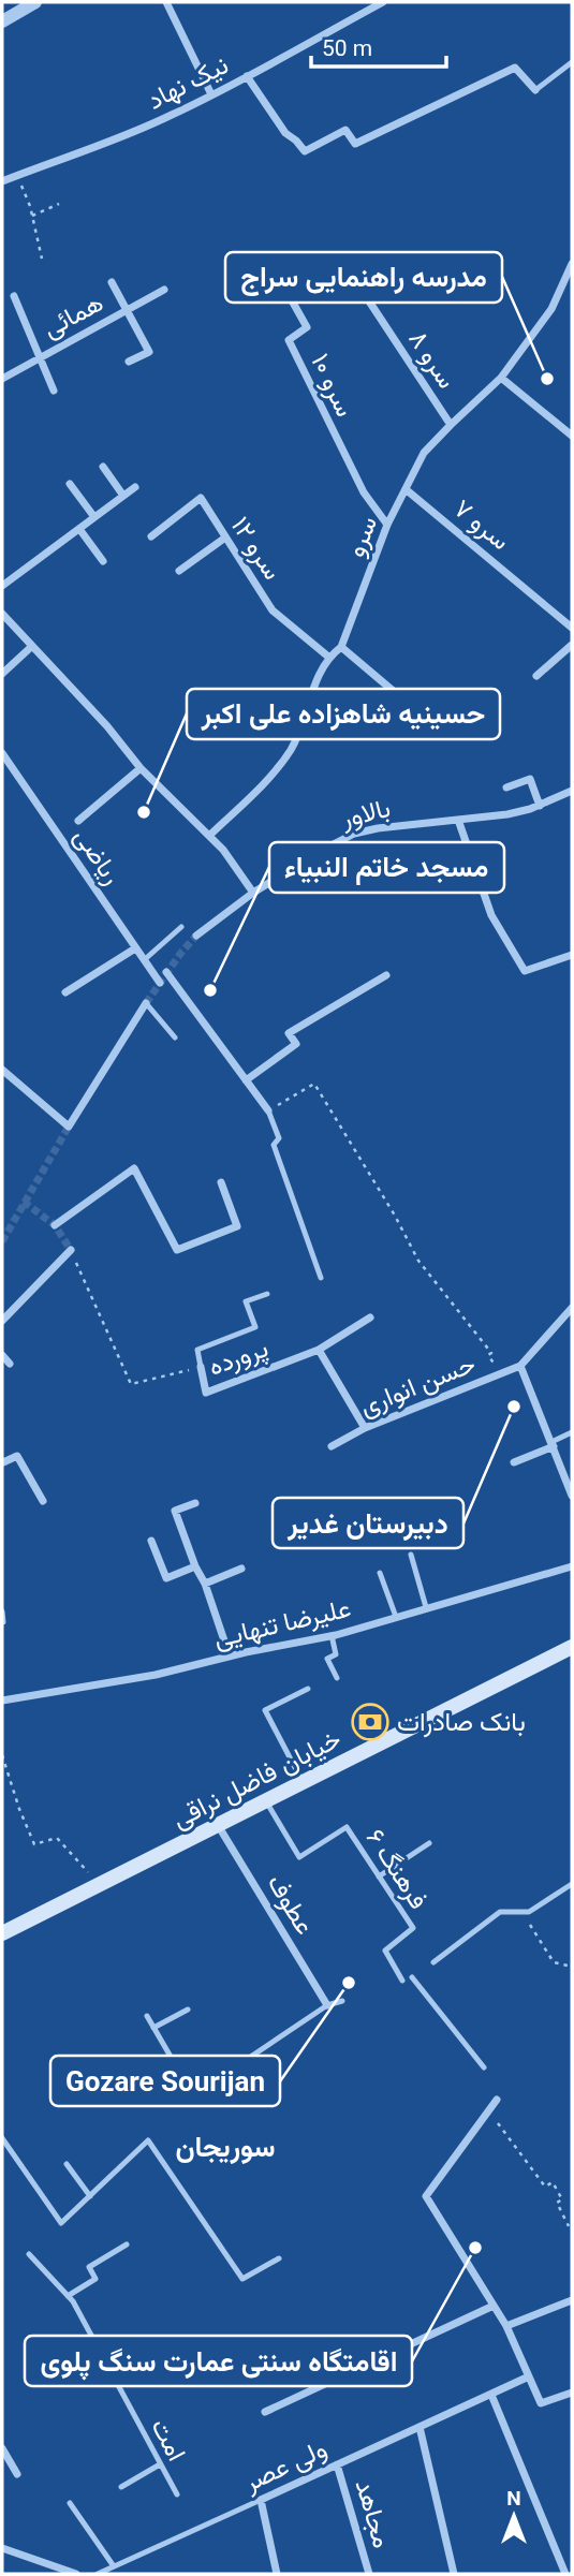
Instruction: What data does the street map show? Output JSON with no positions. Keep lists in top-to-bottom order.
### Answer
{
  "streets": {
    "main road": ["خیابان فاضل نراقی"],
    "street": [
      "نیک نهاد",
      "همائی",
      "سرو ۸",
      "سرو ۱۰",
      "سرو ۷",
      "سرو",
      "سرو ۱۲",
      "بالاور",
      "ریاضی",
      "پرورده",
      "حسن انواری",
      "علیرضا تنهایی",
      "عطوف",
      "ولی عصر",
      "مجاهد"
    ],
    "lane": ["فرهنگ ۶", "امت"]
  },
  "crossings": [
    ["سرو ۸", "سرو"],
    ["سرو ۱۰", "سرو"],
    ["سرو ۷", "سرو"],
    ["خیابان فاضل نراقی", "فرهنگ ۶"],
    ["خیابان فاضل نراقی", "عطوف"],
    ["ولی عصر", "مجاهد"]
  ],
  "districts": ["سوریجان"],
  "places": {
    "other": [
      "مدرسه راهنمایی سراج",
      "حسینیه شاهزاده علی اکبر",
      "مسجد خاتم النبیاء",
      "دبیرستان غدیر",
      "Gozare Sourijan",
      "اقامتگاه سنتی عمارت سنگ پلوی"
    ],
    "bank": ["بانک صادرات"]
  },
  "scale_bar": "50 m",
  "north": "top"
}
